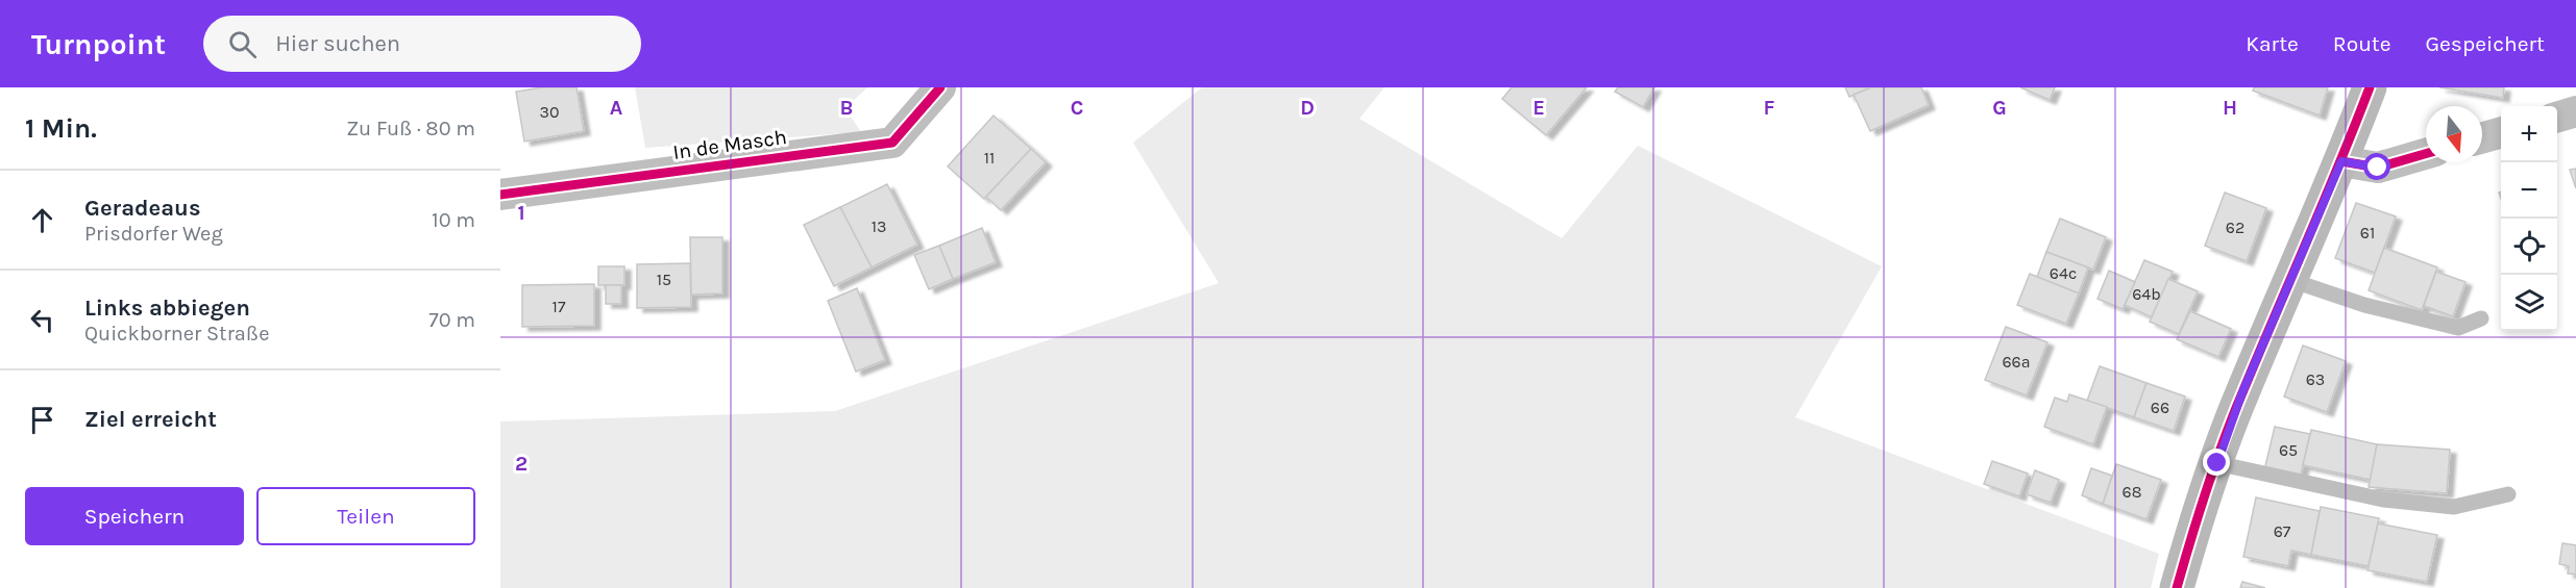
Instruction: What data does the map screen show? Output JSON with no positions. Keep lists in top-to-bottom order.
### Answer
{
  "streets": {
    "street": ["In de Masch"]
  },
  "house_numbers": [
    "30",
    "11",
    "13",
    "62",
    "61",
    "64c",
    "15",
    "64b",
    "17",
    "66a",
    "63",
    "66",
    "65",
    "68",
    "67"
  ],
  "north": "bottom",
  "page": {
    "header": "Turnpoint",
    "search": "Hier suchen",
    "nav": ["Karte", "Route", "Gespeichert"],
    "heading": ["1 Min.", "Zu Fuß · 80 m"],
    "map_buttons": ["+", "−"],
    "list": [
      ["Geradeaus", "Prisdorfer Weg", "10 m"],
      ["Links abbiegen", "Quickborner Straße", "70 m"],
      "Ziel erreicht"
    ],
    "buttons": ["Speichern", "Teilen"]
  },
  "grid": {
    "columns": [
      "A",
      "B",
      "C",
      "D",
      "E",
      "F",
      "G",
      "H"
    ],
    "rows": ["1", "2"]
  }
}
